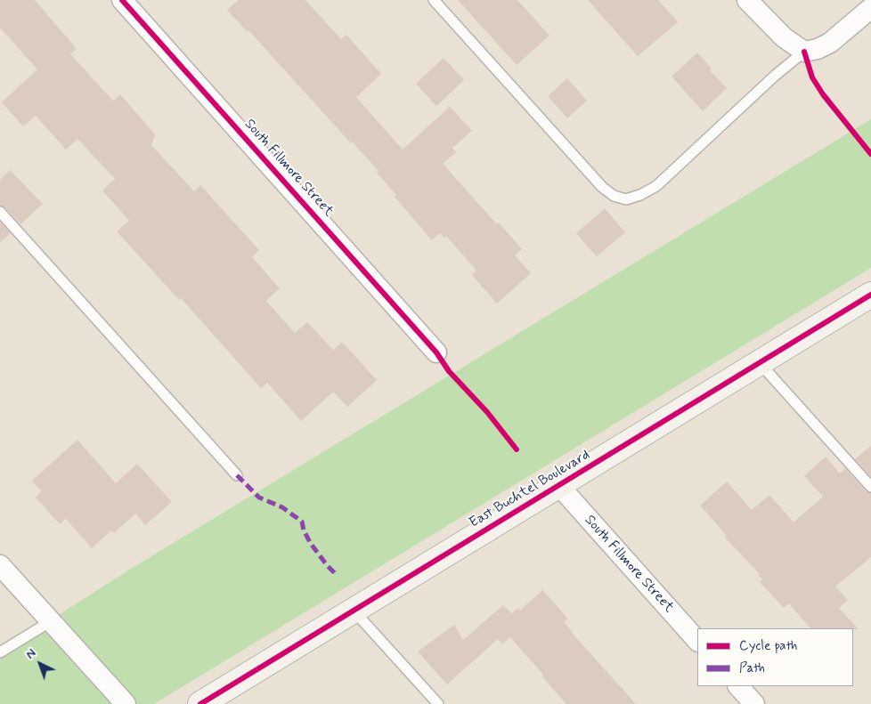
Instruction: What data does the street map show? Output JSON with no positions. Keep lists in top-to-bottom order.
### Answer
{
  "streets": {
    "main road": ["East Buchtel Boulevard"],
    "street": ["South Fillmore Street"]
  },
  "crossings": [
    ["South Fillmore Street", "East Buchtel Boulevard"]
  ],
  "legend": ["Cycle path", "Path"],
  "north": "top left"
}
